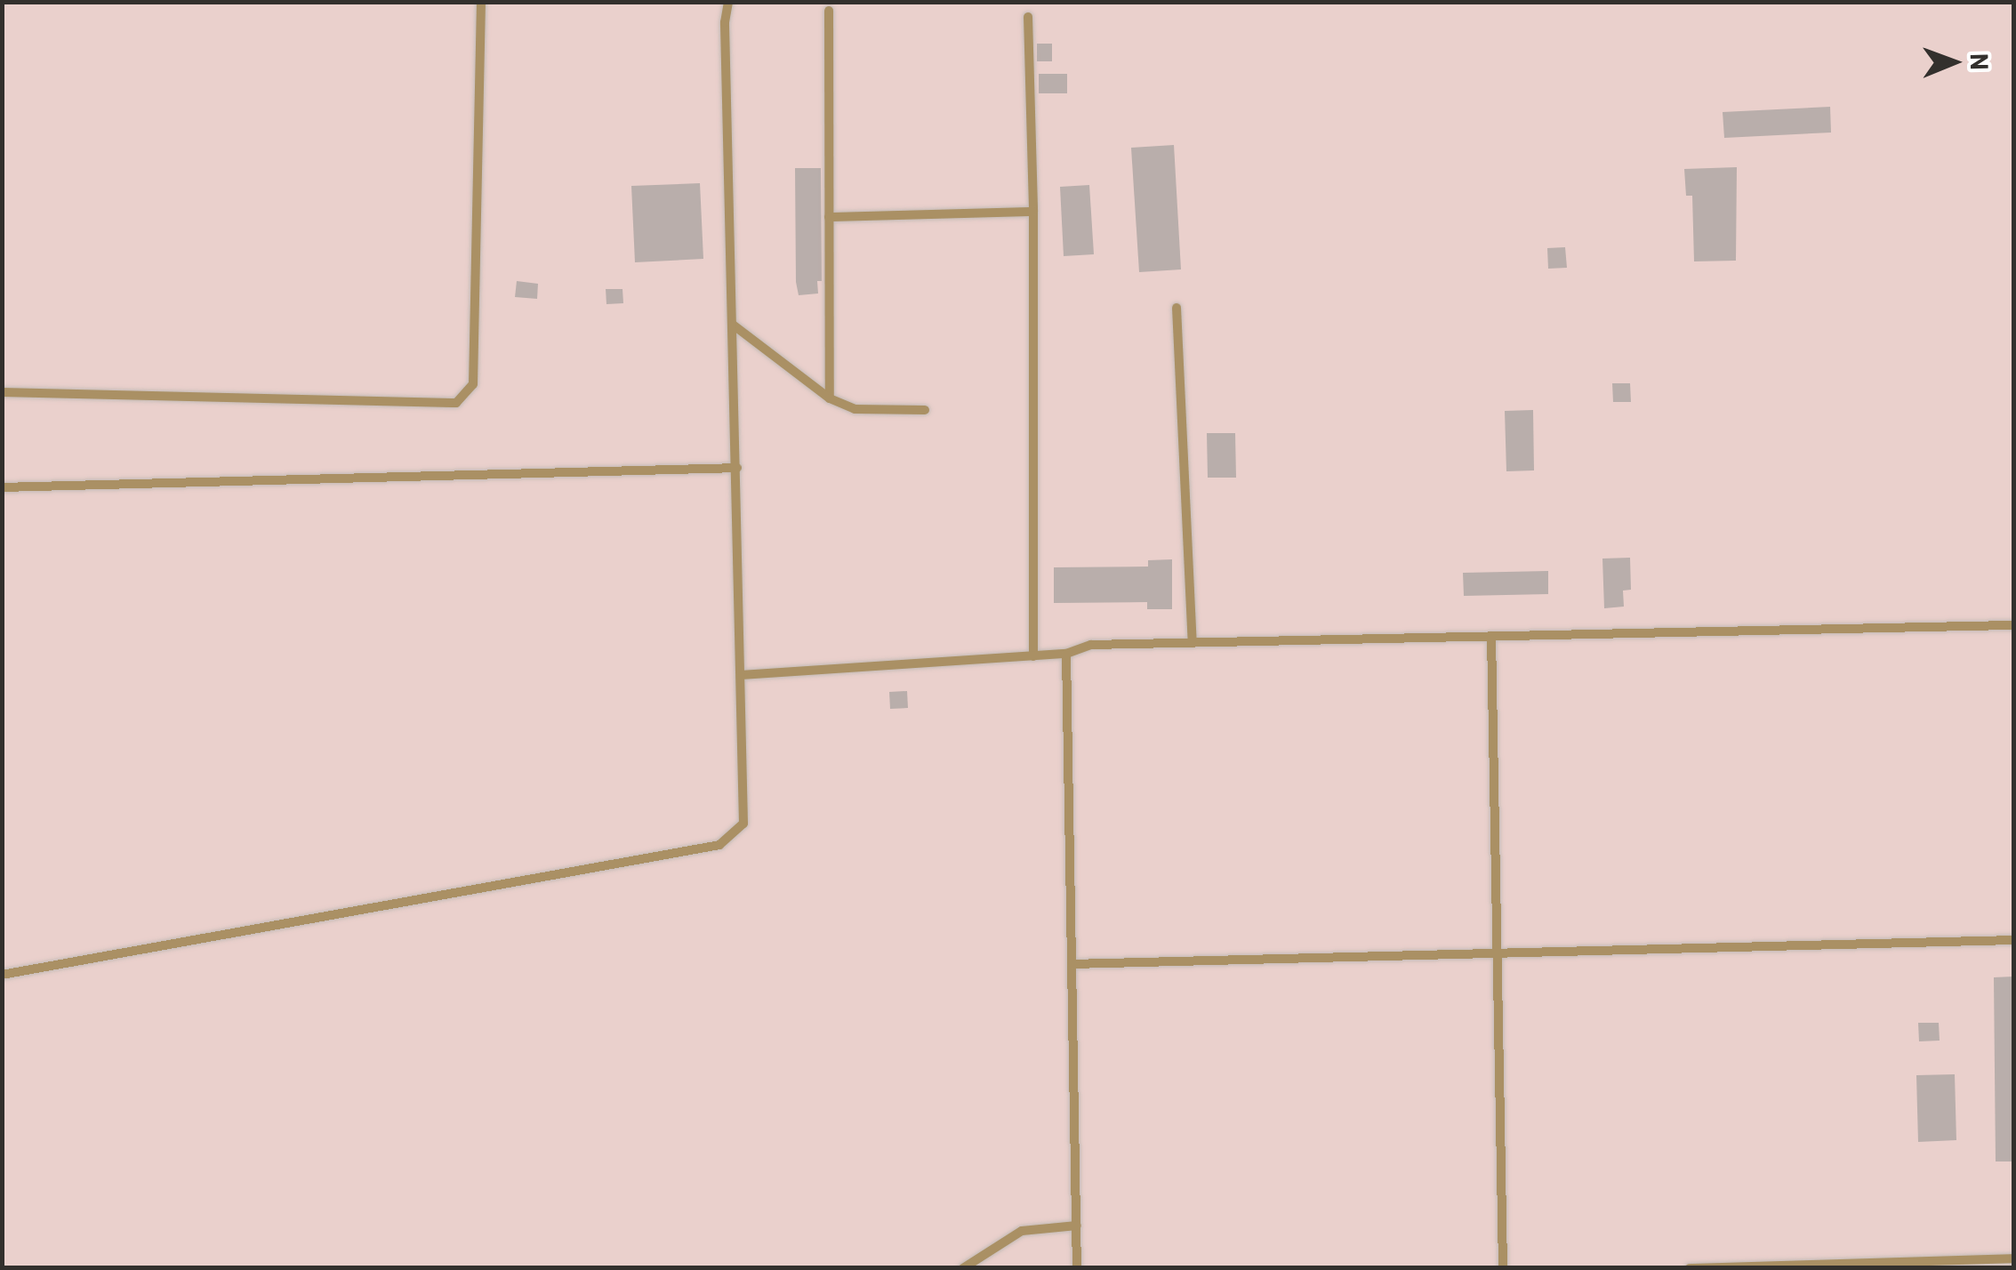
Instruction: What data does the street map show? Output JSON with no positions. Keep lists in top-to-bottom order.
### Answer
{
  "north": "right"
}
